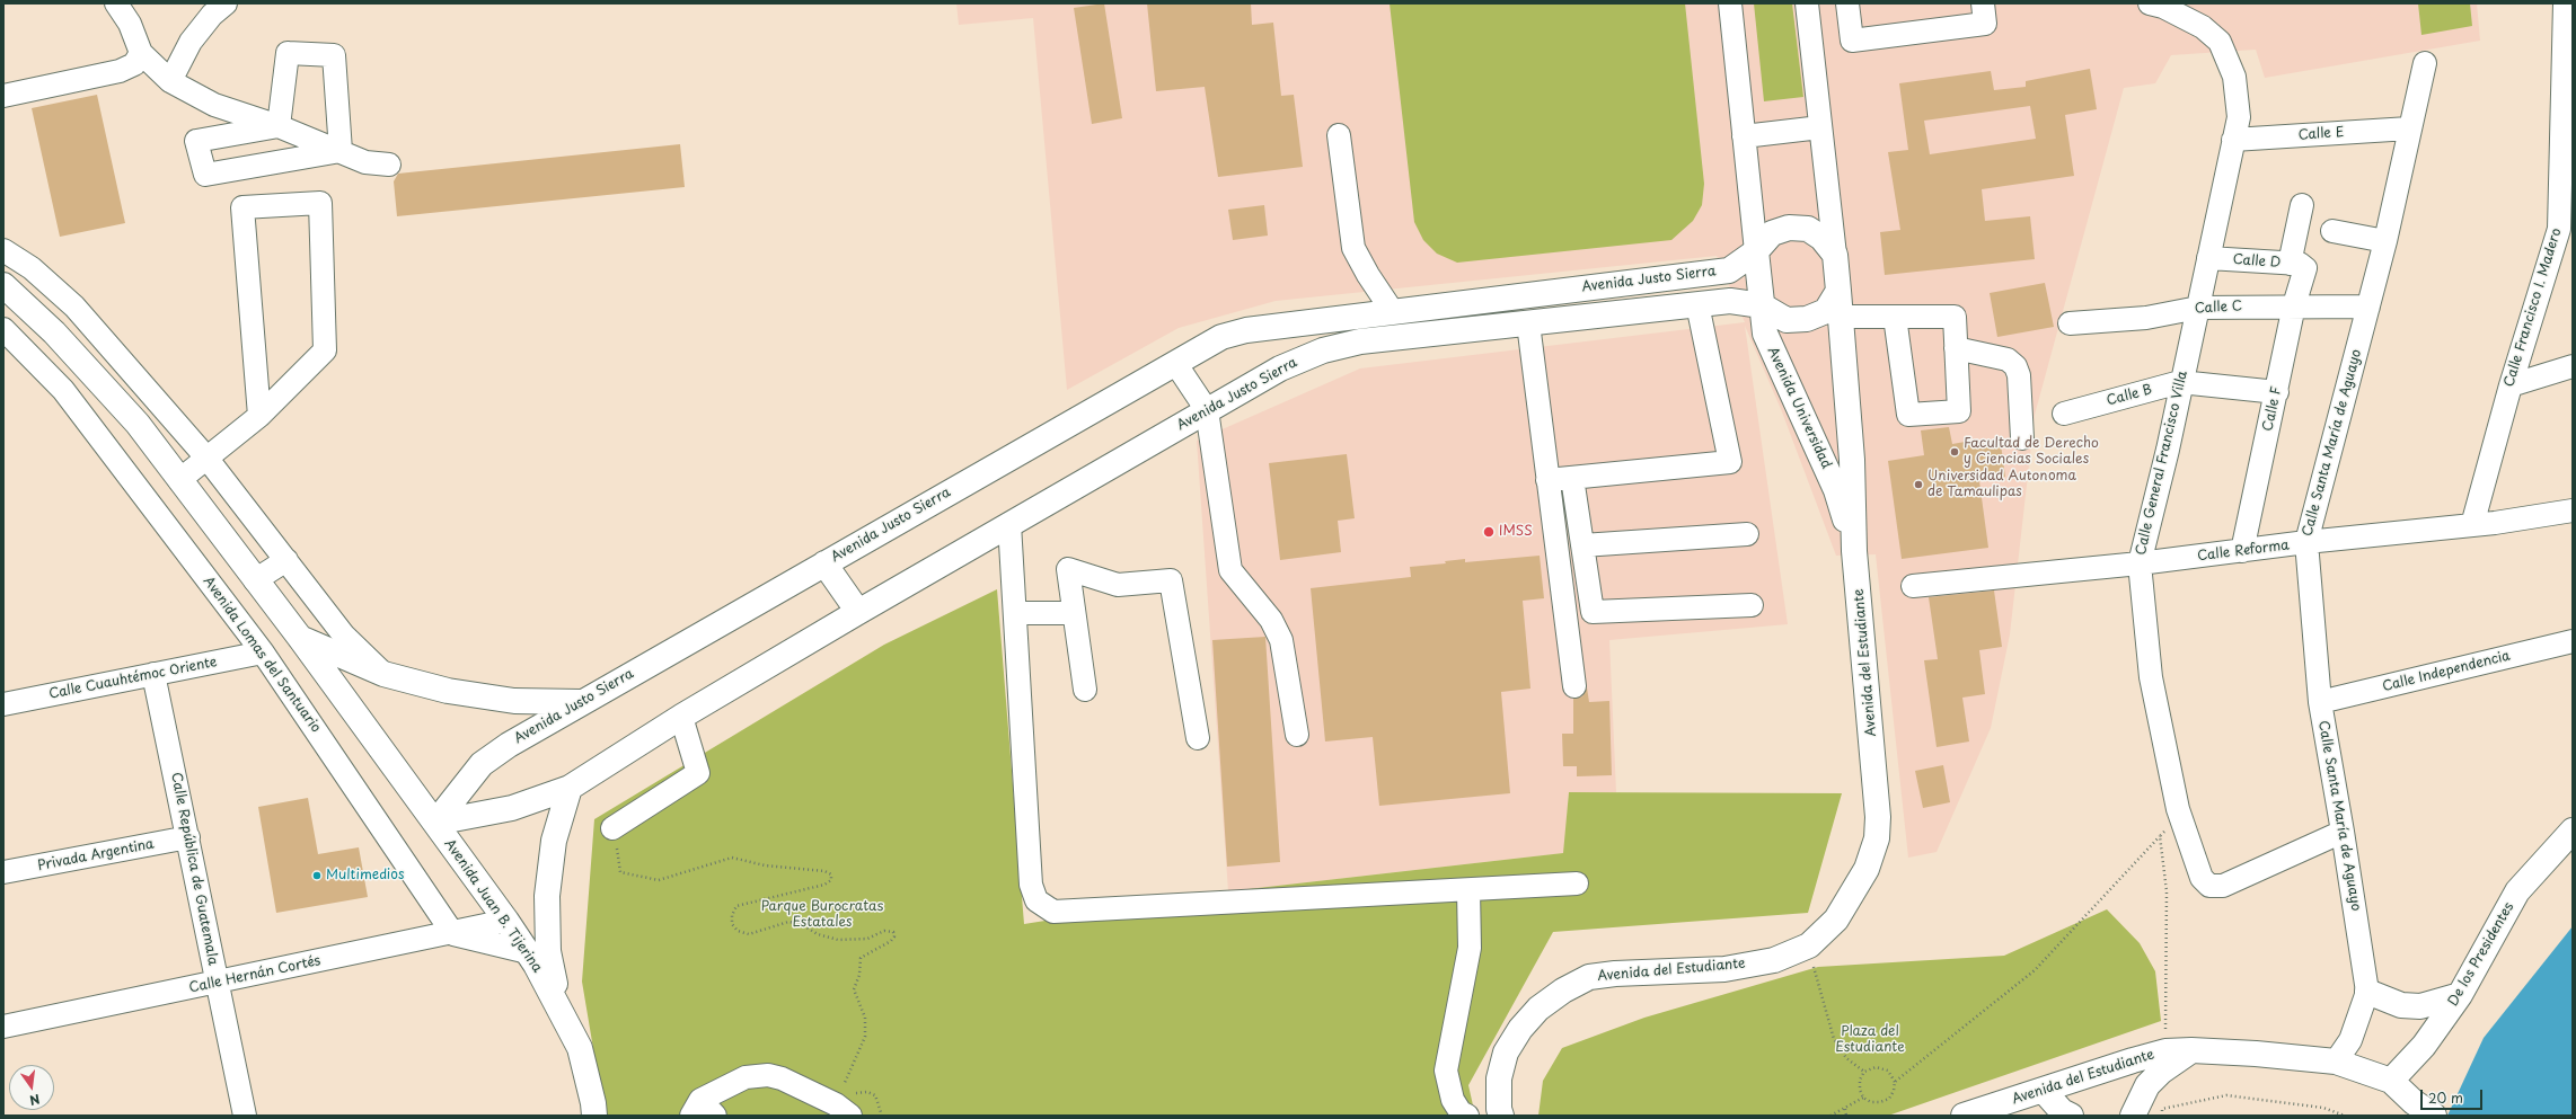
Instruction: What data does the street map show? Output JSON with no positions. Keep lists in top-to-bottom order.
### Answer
{
  "streets": {
    "main road": [
      "Avenida Justo Sierra",
      "Avenida Universidad",
      "Avenida del Estudiante",
      "Avenida Juan B. Tijerina",
      "De los Presidentes"
    ],
    "street": [
      "Calle E",
      "Calle D",
      "Calle C",
      "Calle Francisco I. Madero",
      "Calle B",
      "Calle F",
      "Calle Santa María de Aguayo",
      "Calle General Francisco Villa",
      "Calle Reforma",
      "Avenida Lomas del Santuario",
      "Calle Independencia",
      "Calle Cuauhtémoc Oriente",
      "Privada Argentina",
      "Calle República de Guatemala",
      "Calle Hernán Cortés"
    ]
  },
  "crossings": [
    ["Calle E", "Calle Santa María de Aguayo"],
    ["Calle E", "Calle General Francisco Villa"],
    ["Calle D", "Calle F"],
    ["Calle D", "Calle General Francisco Villa"],
    ["Avenida Justo Sierra", "Avenida Universidad"],
    ["Avenida Justo Sierra", "Avenida Juan B. Tijerina"],
    ["Calle C", "Calle F"],
    ["Calle C", "Calle Santa María de Aguayo"],
    ["Calle C", "Calle General Francisco Villa"],
    ["Calle Francisco I. Madero", "Calle Reforma"],
    ["Calle B", "Calle F"],
    ["Calle B", "Calle General Francisco Villa"],
    ["Avenida Universidad", "Avenida del Estudiante"],
    ["Calle F", "Calle Reforma"],
    ["Calle Santa María de Aguayo", "Calle General Francisco Villa"],
    ["Calle Santa María de Aguayo", "Calle Reforma"],
    ["Calle Santa María de Aguayo", "Avenida del Estudiante"],
    ["Calle Santa María de Aguayo", "Calle Independencia"],
    ["Calle General Francisco Villa", "Calle Reforma"],
    ["Avenida Lomas del Santuario", "Calle Cuauhtémoc Oriente"],
    ["Avenida Lomas del Santuario", "Calle Hernán Cortés"],
    ["Avenida del Estudiante", "De los Presidentes"],
    ["Calle Cuauhtémoc Oriente", "Calle República de Guatemala"],
    ["Privada Argentina", "Calle República de Guatemala"],
    ["Calle República de Guatemala", "Calle Hernán Cortés"],
    ["Avenida Juan B. Tijerina", "Calle Hernán Cortés"]
  ],
  "parks": ["Parque Burocratas Estatales", "Plaza del Estudiante"],
  "places": [
    "Facultad de Derecho y Ciencias Sociales",
    "Universidad Autonoma de Tamaulipas",
    "IMSS",
    "Multimedios"
  ],
  "scale_bar": "20 m",
  "north": "bottom"
}
